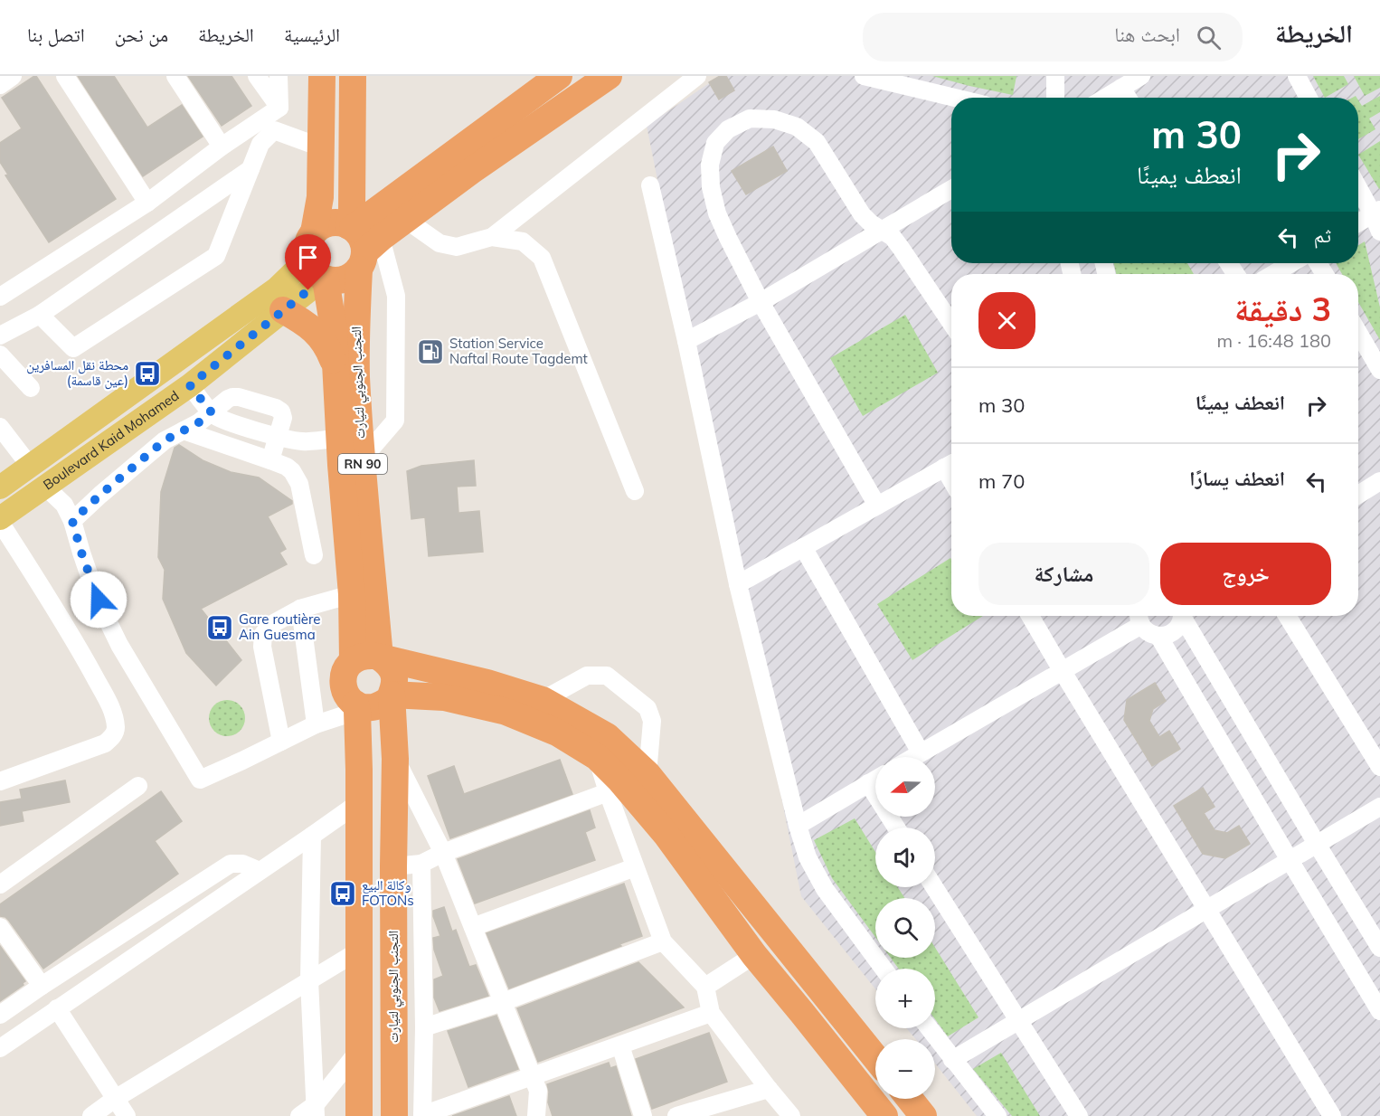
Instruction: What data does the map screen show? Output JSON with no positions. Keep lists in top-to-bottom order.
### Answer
{
  "streets": {
    "highway": ["التجنب الجنوبي لتيارت", "RN 90"],
    "main road": ["Boulevard Kaid Mohamed"]
  },
  "crossings": [
    ["التجنب الجنوبي لتيارت", "Boulevard Kaid Mohamed"],
    ["التجنب الجنوبي لتيارت", "RN 90"],
    ["Boulevard Kaid Mohamed", "RN 90"]
  ],
  "places": {
    "fuel station": ["Station Service Naftal Route Tagdemt"],
    "bus stop": ["محطة نقل المسافرين (عين قاسمة)", "Gare routière Ain Guesma", "وكالة البيع FOTONs"]
  },
  "north": "left",
  "page": {
    "header": "الخريطة",
    "search": "ابحث هنا",
    "nav": [
      "الرئيسية",
      "الخريطة",
      "من نحن",
      "اتصل بنا"
    ],
    "turn": ["30 m", "انعطف يمينًا"],
    "then": "ثم",
    "heading": ["3 دقيقة", "180 m · 16:48"],
    "list": [
      {
        "name": "انعطف يمينًا",
        "value": "30 m"
      },
      {
        "name": "انعطف يسارًا",
        "value": "70 m"
      }
    ],
    "buttons": ["خروج", "مشاركة"],
    "map_buttons": ["+", "−"]
  }
}
